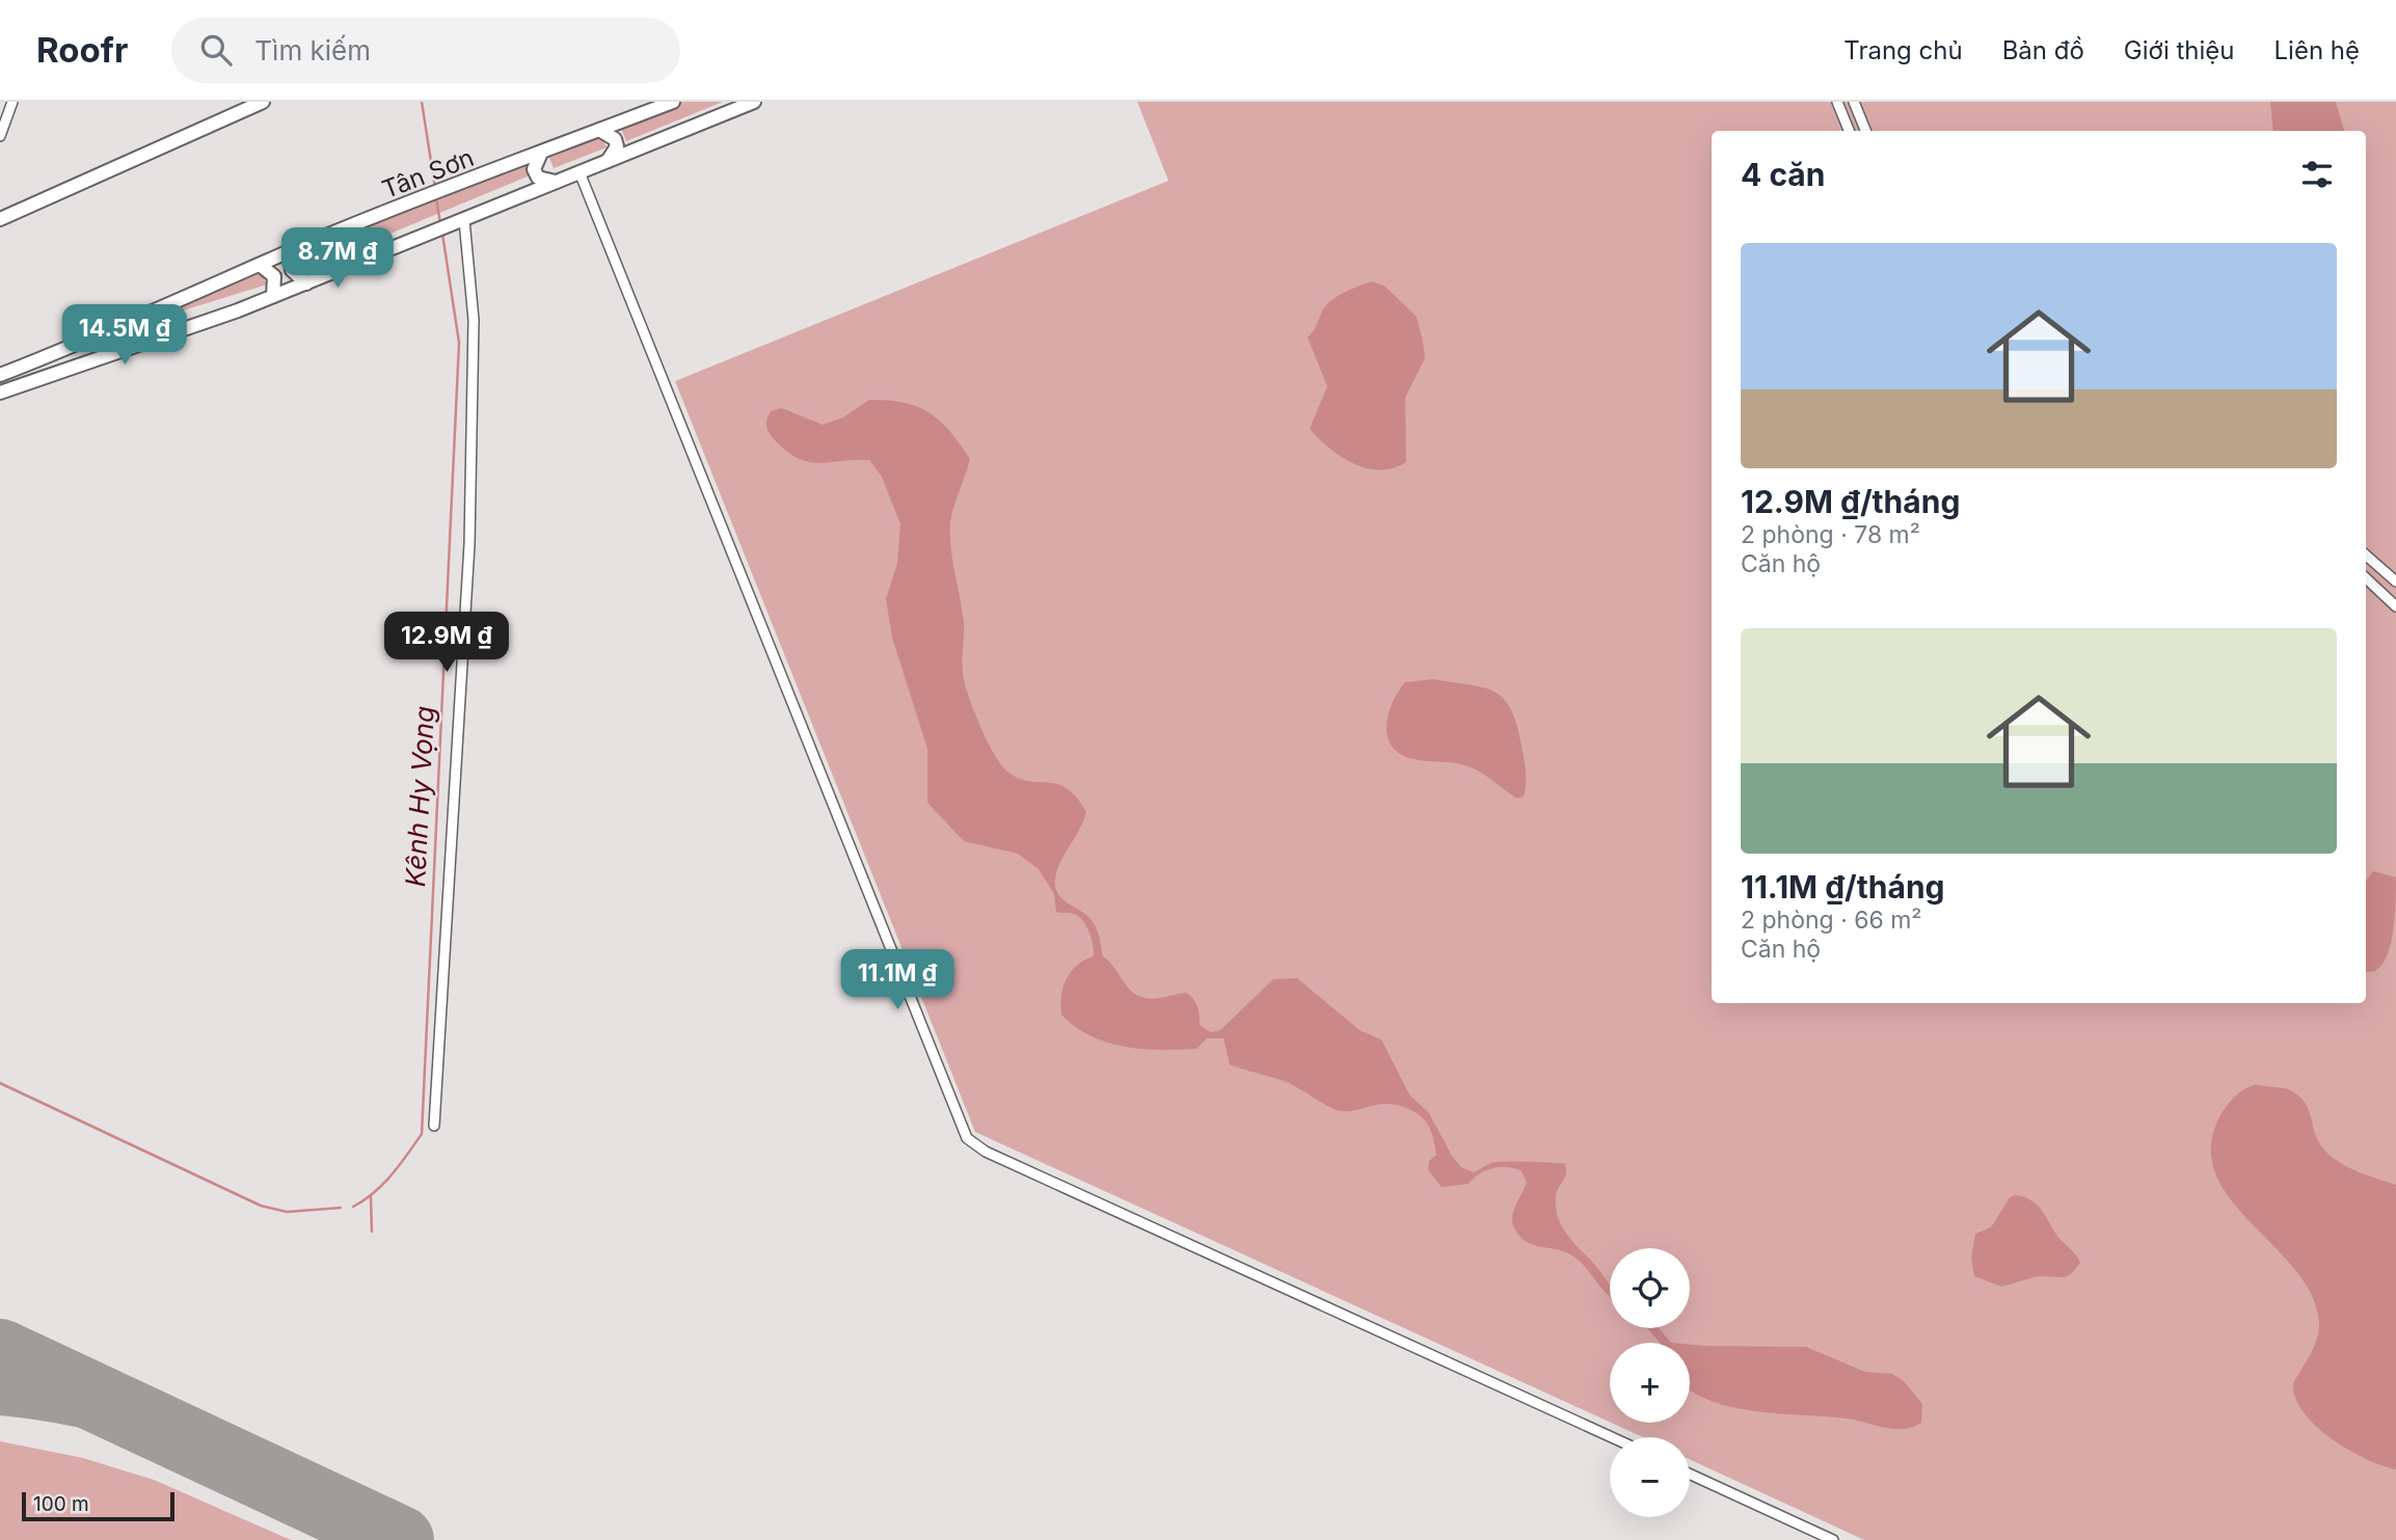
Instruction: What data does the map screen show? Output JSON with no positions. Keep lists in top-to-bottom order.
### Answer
{
  "streets": {
    "street": ["Tân Sơn"]
  },
  "water": ["Kênh Hy Vọng"],
  "scale_bar": "100 m",
  "page": {
    "header": "Roofr",
    "search": "Tìm kiếm",
    "nav": [
      "Trang chủ",
      "Bản đồ",
      "Giới thiệu",
      "Liên hệ"
    ],
    "heading": "4 căn",
    "list": [
      {
        "name": "12.9M ₫/tháng",
        "note": "2 phòng · 78 m² · Căn hộ"
      },
      {
        "name": "11.1M ₫/tháng",
        "note": "2 phòng · 66 m² · Căn hộ"
      }
    ],
    "price": [
      "8.7M ₫",
      "14.5M ₫",
      "12.9M ₫",
      "11.1M ₫"
    ],
    "map_buttons": ["+", "−"],
    "scale": "100 m"
  }
}
